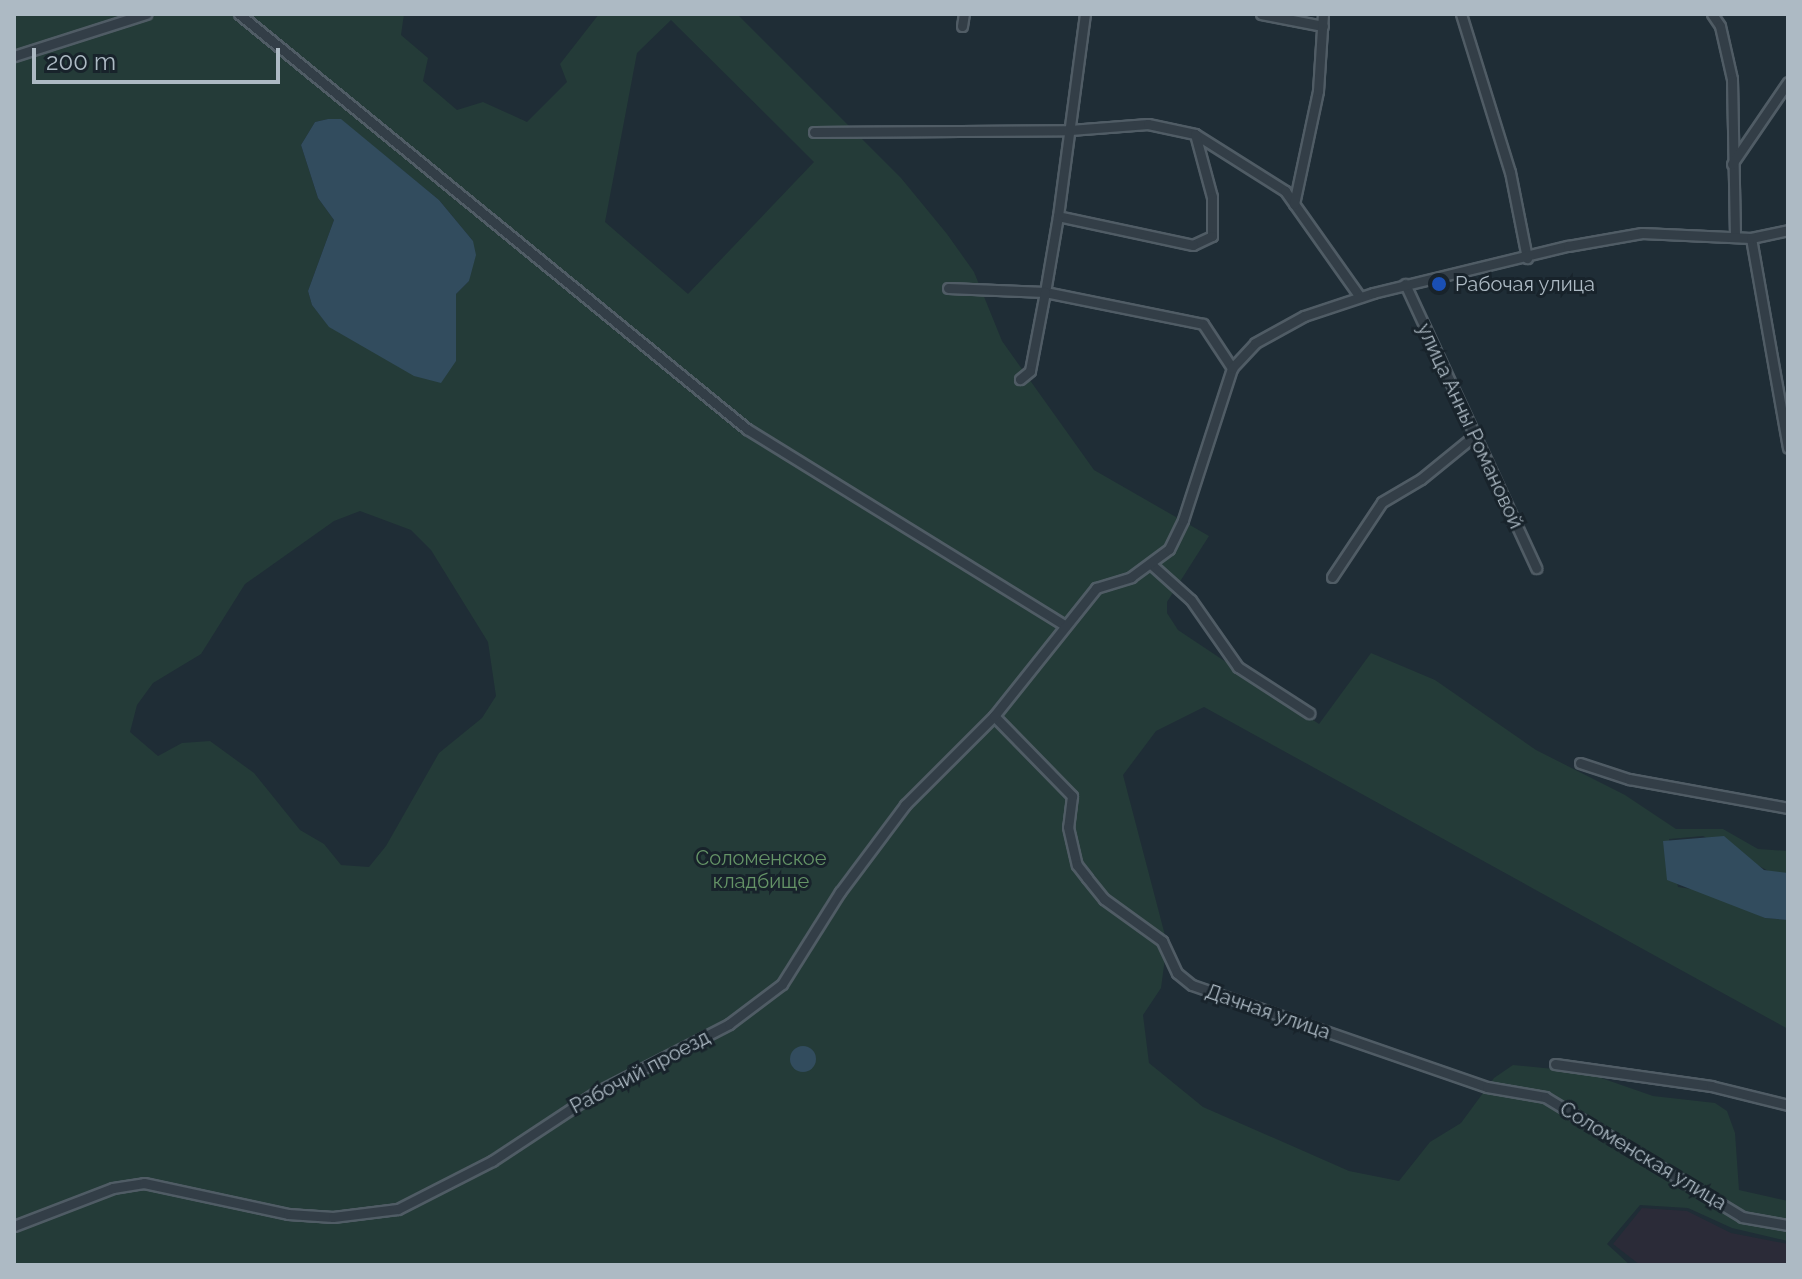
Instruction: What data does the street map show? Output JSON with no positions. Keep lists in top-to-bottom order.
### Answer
{
  "streets": {
    "street": [
      "улица Анны Романовой",
      "Дачная улица",
      "Рабочий проезд",
      "Соломенская улица"
    ]
  },
  "crossings": [
    ["Дачная улица", "Рабочий проезд"],
    ["Дачная улица", "Соломенская улица"]
  ],
  "parks": ["Соломенское кладбище"],
  "places": ["Рабочая улица"],
  "scale_bar": "200 m"
}
